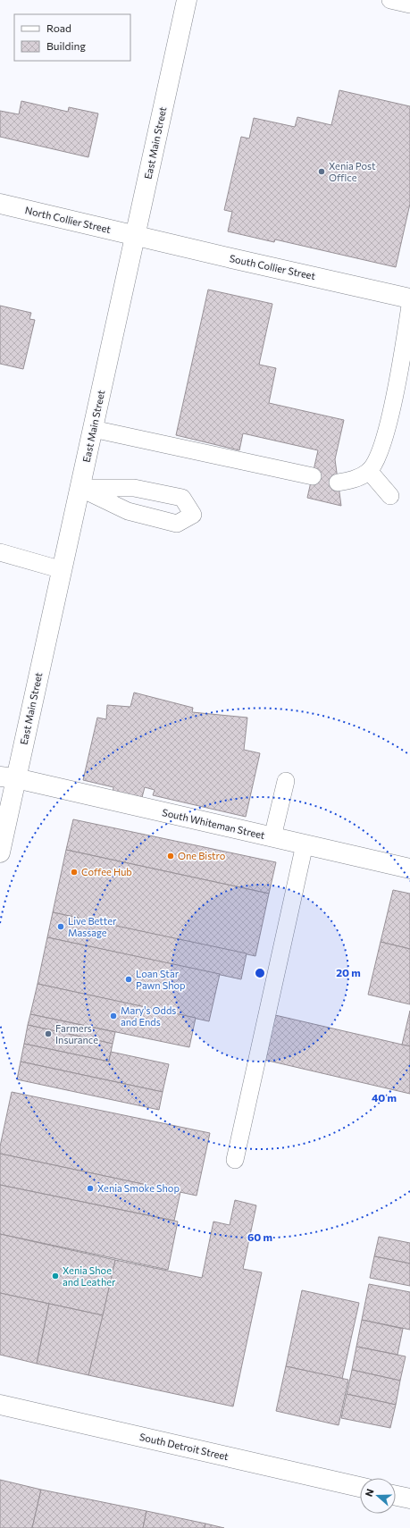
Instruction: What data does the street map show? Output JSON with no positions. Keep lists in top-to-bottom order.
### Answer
{
  "streets": {
    "main road": [
      "East Main Street",
      "North Collier Street",
      "South Collier Street",
      "South Whiteman Street",
      "South Detroit Street"
    ]
  },
  "crossings": [
    ["East Main Street", "North Collier Street"],
    ["East Main Street", "South Collier Street"],
    ["East Main Street", "South Whiteman Street"],
    ["North Collier Street", "South Collier Street"]
  ],
  "places": [
    "Xenia Post Office",
    "One Bistro",
    "Coffee Hub",
    "Live Better Massage",
    "Loan Star Pawn Shop",
    "Mary's Odds and Ends",
    "Farmers Insurance",
    "Xenia Smoke Shop",
    "Xenia Shoe and Leather"
  ],
  "legend": ["Road", "Building"],
  "north": "left",
  "rings": ["20 m", "40 m", "60 m"]
}
